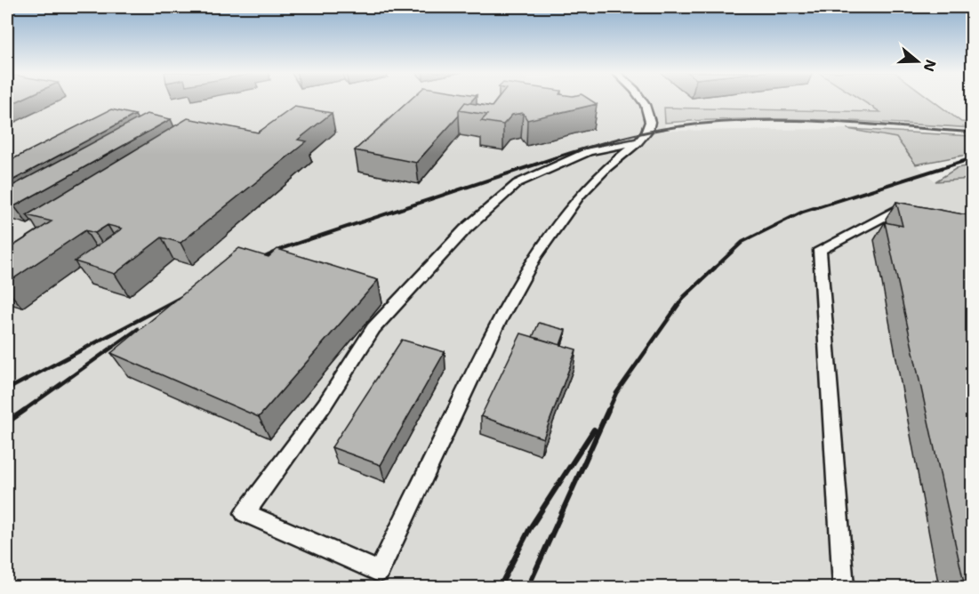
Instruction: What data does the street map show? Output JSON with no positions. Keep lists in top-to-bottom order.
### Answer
{
  "north": "right"
}
